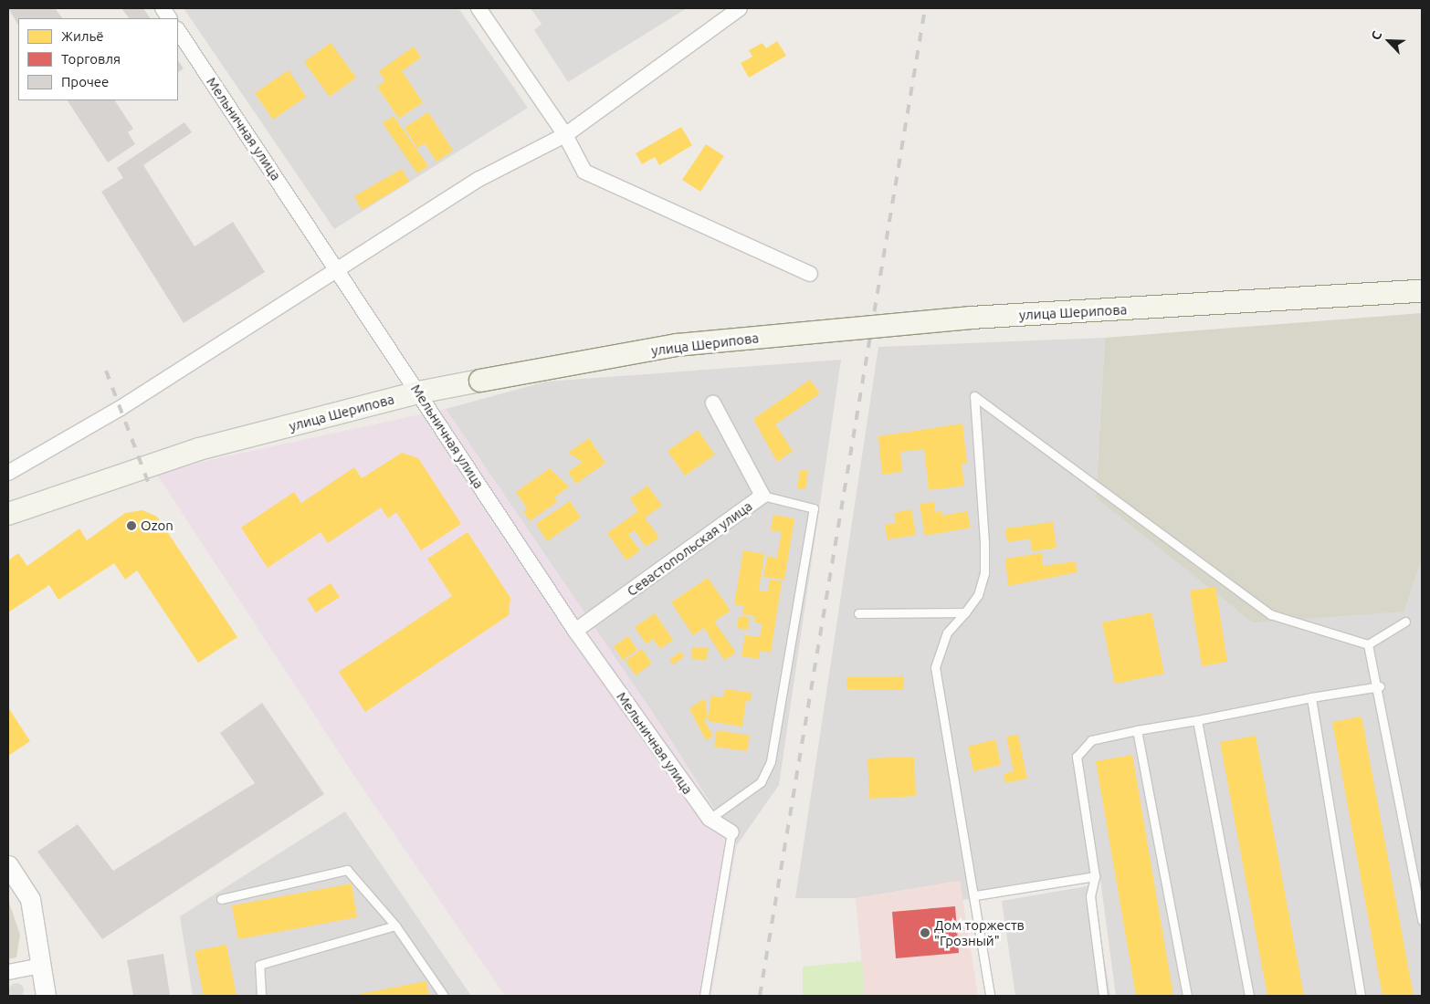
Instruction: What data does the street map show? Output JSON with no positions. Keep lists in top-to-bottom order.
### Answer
{
  "streets": {
    "main road": ["улица Шерипова"],
    "street": ["Мельничная улица", "Севастопольская улица"]
  },
  "crossings": [
    ["Мельничная улица", "улица Шерипова"],
    ["Мельничная улица", "Севастопольская улица"]
  ],
  "places": ["Ozon", "Дом торжеств \"Грозный\""],
  "legend": ["Жильё", "Торговля", "Прочее"],
  "north": "top left"
}
